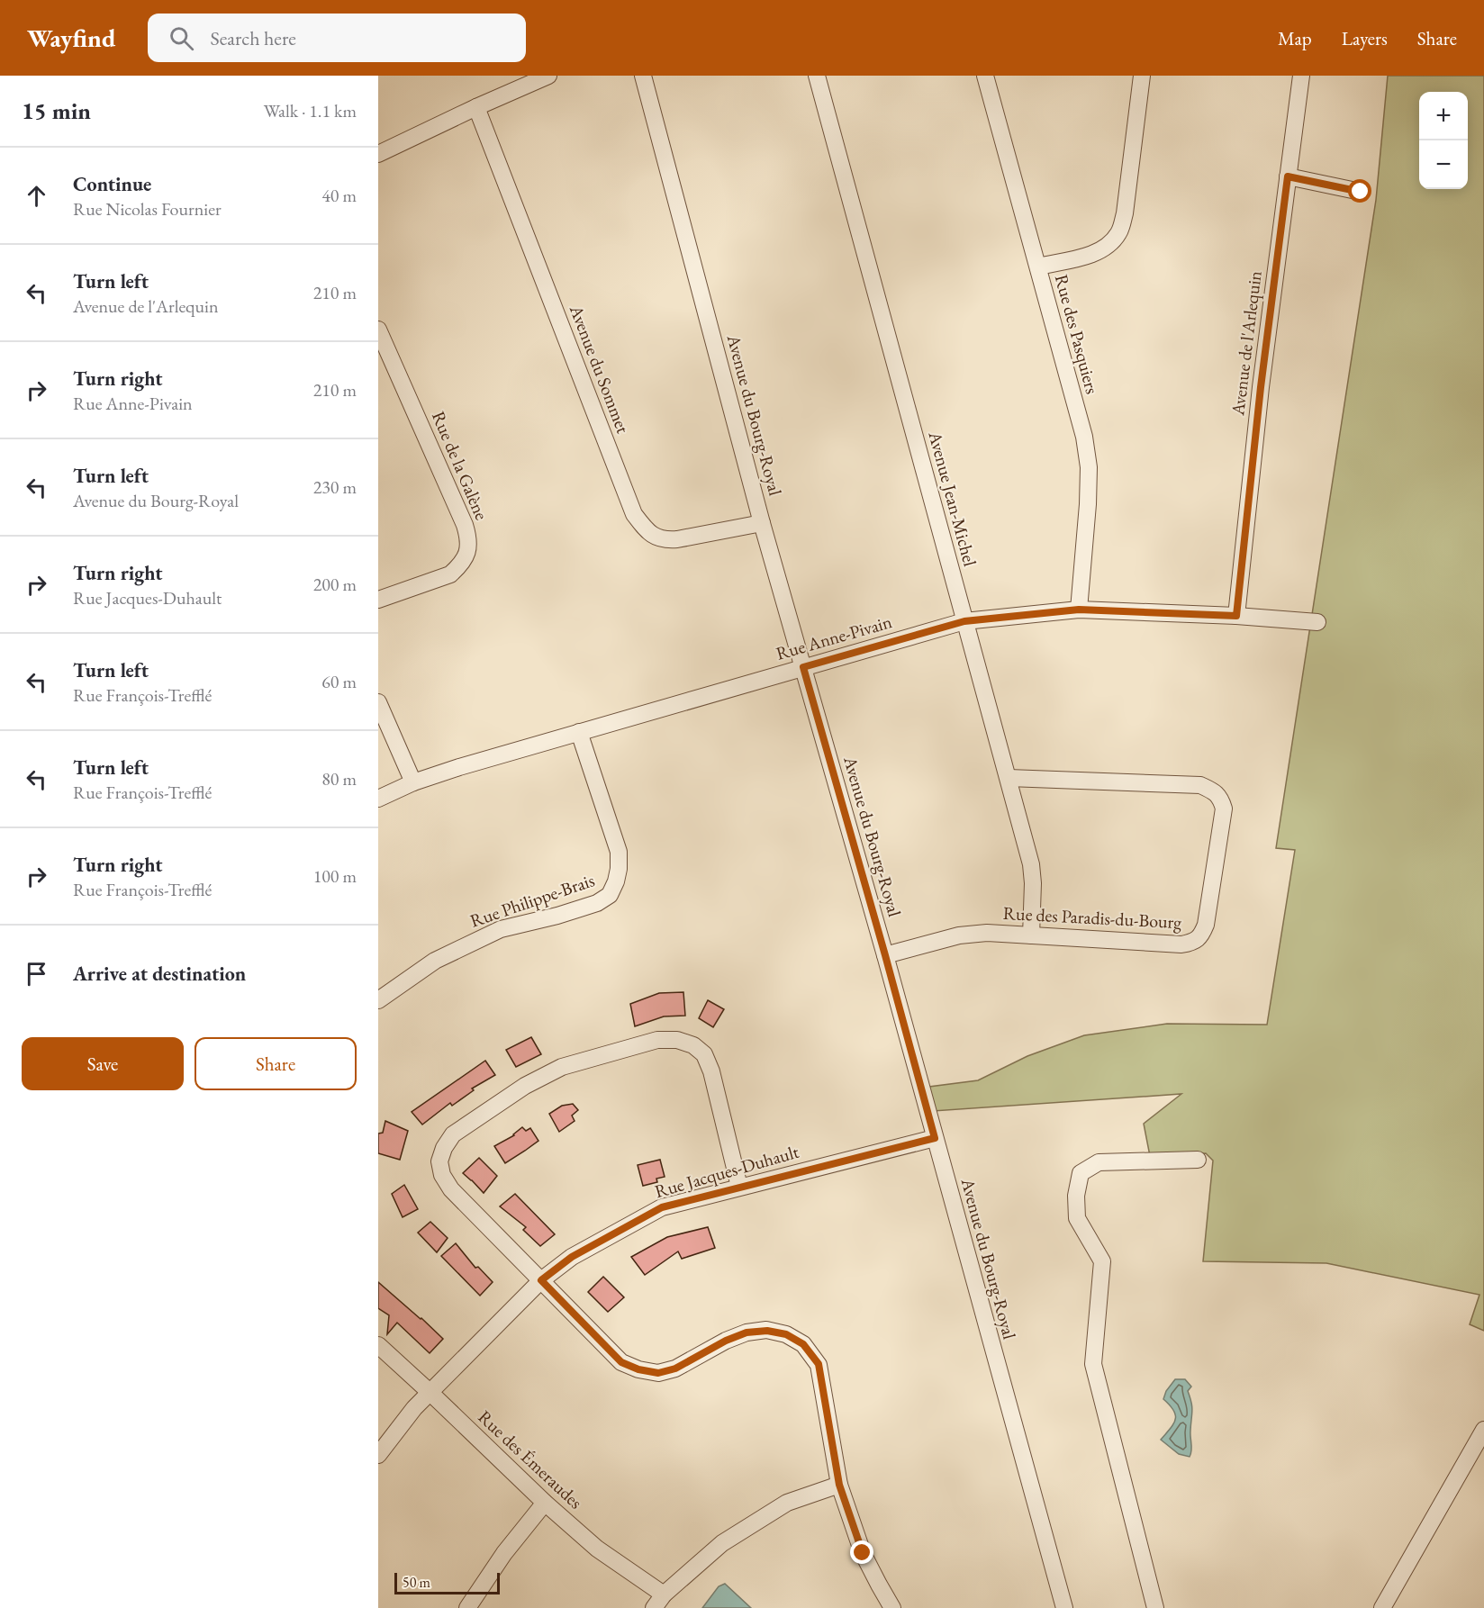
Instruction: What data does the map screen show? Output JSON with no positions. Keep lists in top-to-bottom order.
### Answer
{
  "streets": {
    "street": [
      "Rue des Pasquiers",
      "Avenue de l'Arlequin",
      "Avenue du Sommet",
      "Avenue du Bourg-Royal",
      "Rue de la Galène",
      "Avenue Jean-Michel",
      "Rue Anne-Pivain",
      "Rue Philippe-Brais",
      "Rue des Paradis-du-Bourg",
      "Rue Jacques-Duhault",
      "Rue des Émeraudes"
    ]
  },
  "crossings": [
    ["Rue des Pasquiers", "Rue Anne-Pivain"],
    ["Avenue de l'Arlequin", "Rue Anne-Pivain"],
    ["Avenue du Sommet", "Avenue du Bourg-Royal"],
    ["Avenue du Bourg-Royal", "Rue Anne-Pivain"],
    ["Avenue du Bourg-Royal", "Rue des Paradis-du-Bourg"],
    ["Avenue du Bourg-Royal", "Rue Jacques-Duhault"],
    ["Avenue Jean-Michel", "Rue Anne-Pivain"],
    ["Avenue Jean-Michel", "Rue des Paradis-du-Bourg"],
    ["Rue Anne-Pivain", "Rue Philippe-Brais"],
    ["Rue Jacques-Duhault", "Rue des Émeraudes"]
  ],
  "scale_bar": "50 m",
  "page": {
    "header": "Wayfind",
    "search": "Search here",
    "nav": ["Map", "Layers", "Share"],
    "heading": ["15 min", "Walk · 1.1 km"],
    "map_buttons": ["+", "−"],
    "list": [
      ["Continue", "Rue Nicolas Fournier", "40 m"],
      ["Turn left", "Avenue de l'Arlequin", "210 m"],
      ["Turn right", "Rue Anne-Pivain", "210 m"],
      ["Turn left", "Avenue du Bourg-Royal", "230 m"],
      ["Turn right", "Rue Jacques-Duhault", "200 m"],
      ["Turn left", "Rue François-Trefflé", "60 m"],
      ["Turn left", "Rue François-Trefflé", "80 m"],
      ["Turn right", "Rue François-Trefflé", "100 m"],
      "Arrive at destination"
    ],
    "buttons": ["Save", "Share"],
    "scale": "50 m"
  }
}
